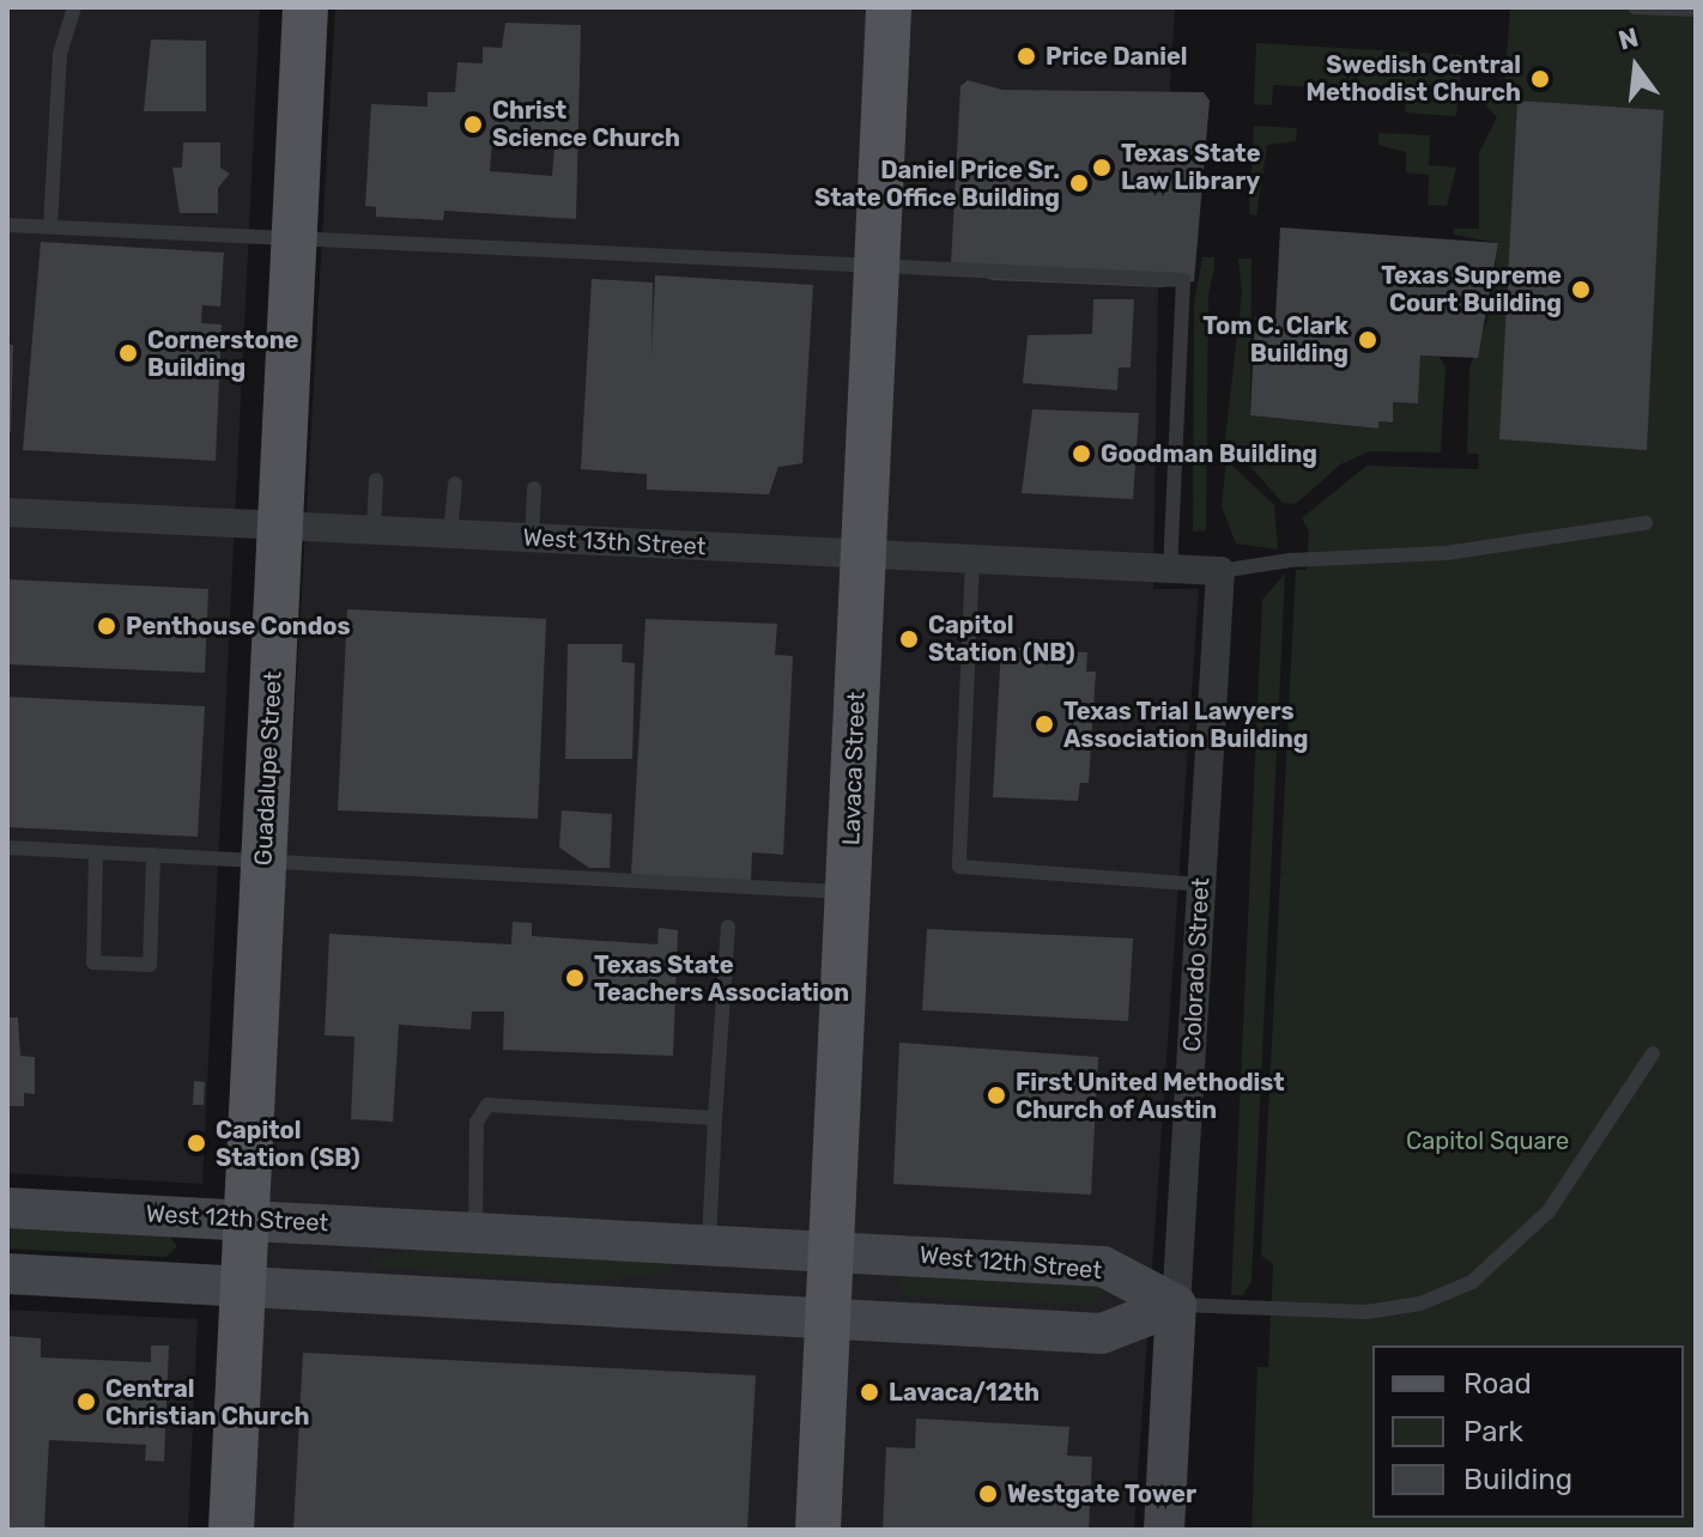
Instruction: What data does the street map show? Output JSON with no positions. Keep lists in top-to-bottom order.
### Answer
{
  "streets": {
    "main road": [
      "Guadalupe Street",
      "Lavaca Street",
      "Colorado Street",
      "West 12th Street"
    ],
    "street": ["West 13th Street"]
  },
  "crossings": [
    ["West 13th Street", "Guadalupe Street"],
    ["West 13th Street", "Lavaca Street"],
    ["West 13th Street", "Colorado Street"],
    ["Guadalupe Street", "West 12th Street"],
    ["Lavaca Street", "West 12th Street"],
    ["Colorado Street", "West 12th Street"]
  ],
  "parks": ["Capitol Square"],
  "places": [
    "Price Daniel",
    "Swedish Central Methodist Church",
    "Christ Science Church",
    "Texas State Law Library",
    "Daniel Price Sr. State Office Building",
    "Texas Supreme Court Building",
    "Tom C. Clark Building",
    "Cornerstone Building",
    "Goodman Building",
    "Penthouse Condos",
    "Capitol Station (NB)",
    "Texas Trial Lawyers Association Building",
    "Texas State Teachers Association",
    "First United Methodist Church of Austin",
    "Capitol Station (SB)",
    "Lavaca/12th",
    "Central Christian Church",
    "Westgate Tower"
  ],
  "legend": ["Road", "Park", "Building"],
  "north": "top"
}
